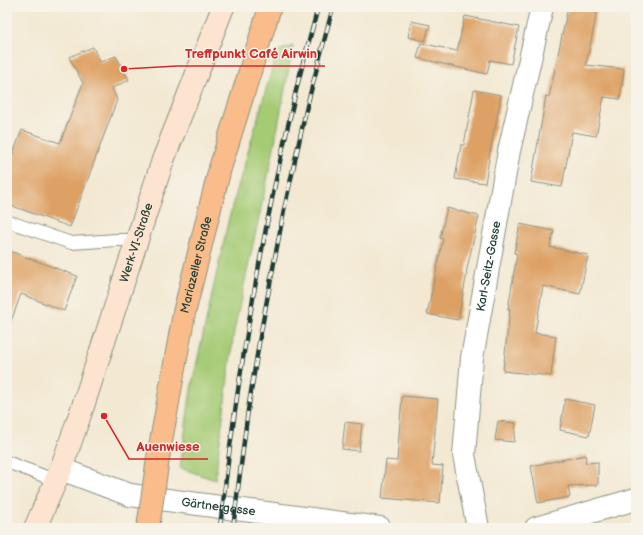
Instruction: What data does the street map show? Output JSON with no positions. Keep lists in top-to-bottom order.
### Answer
{
  "streets": {
    "highway": ["Mariazeller Straße"],
    "main road": ["Werk-VI-Straße"],
    "street": ["Karl-Seitz-Gasse", "Gärtnergasse"]
  },
  "crossings": [
    ["Werk-VI-Straße", "Gärtnergasse"]
  ],
  "places": ["Treffpunkt Café Airwin", "Auenwiese"]
}
